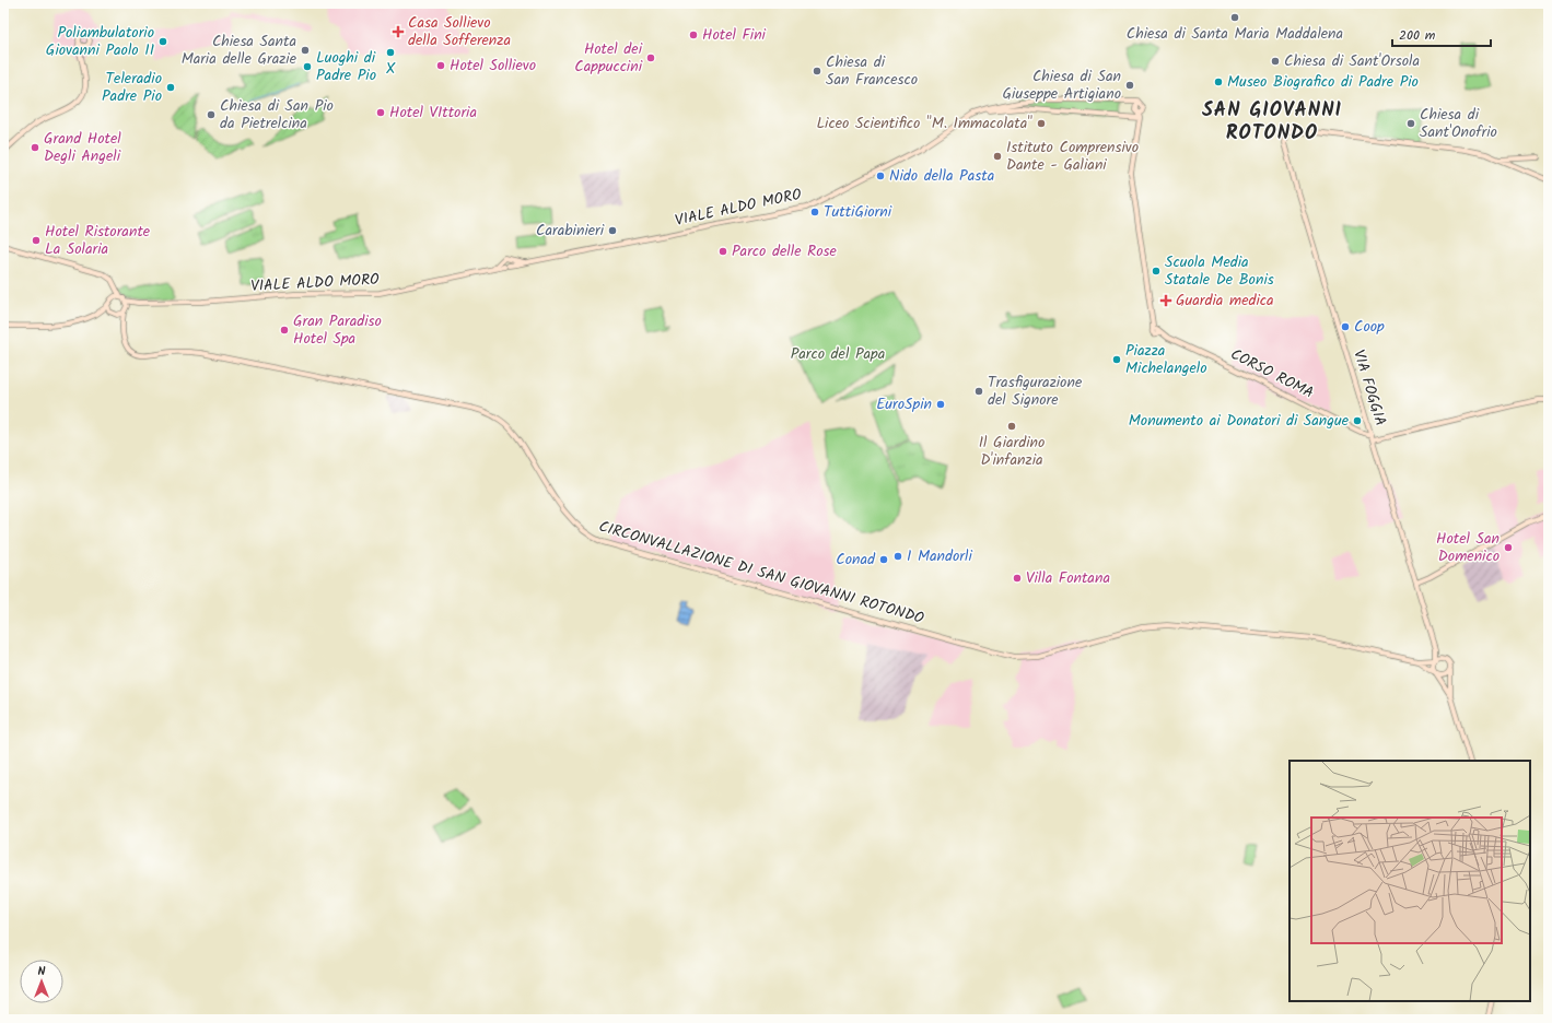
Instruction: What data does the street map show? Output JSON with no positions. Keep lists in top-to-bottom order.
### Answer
{
  "streets": {
    "main road": [
      "VIALE ALDO MORO",
      "CORSO ROMA",
      "VIA FOGGIA",
      "CIRCONVALLAZIONE DI SAN GIOVANNI ROTONDO"
    ]
  },
  "crossings": [
    ["VIALE ALDO MORO", "CIRCONVALLAZIONE DI SAN GIOVANNI ROTONDO"],
    ["CORSO ROMA", "VIA FOGGIA"],
    ["VIA FOGGIA", "CIRCONVALLAZIONE DI SAN GIOVANNI ROTONDO"]
  ],
  "districts": ["SAN GIOVANNI ROTONDO"],
  "parks": ["Parco del Papa"],
  "places": {
    "other": [
      "Chiesa di Santa Maria Maddalena",
      "Hotel Fini",
      "Poliambulatorio Giovanni Paolo II",
      "Chiesa Santa Maria delle Grazie",
      "X",
      "Hotel dei Cappuccini",
      "Chiesa di Sant'Orsola",
      "Hotel Sollievo",
      "Luoghi di Padre Pio",
      "Chiesa di San Francesco",
      "Museo Biografico di Padre Pio",
      "Chiesa di San Giuseppe Artigiano",
      "Teleradio Padre Pio",
      "Hotel VIttoria",
      "Chiesa di San Pio da Pietrelcina",
      "Liceo Scientifico \"M. Immacolata\"",
      "Chiesa di Sant'Onofrio",
      "Grand Hotel Degli Angeli",
      "Istituto Comprensivo Dante - Galiani",
      "Nido della Pasta",
      "TuttiGiorni",
      "Carabinieri",
      "Hotel Ristorante La Solaria",
      "Parco delle Rose",
      "Scuola Media Statale De Bonis",
      "Coop",
      "Gran Paradiso Hotel Spa",
      "Piazza Michelangelo",
      "Trasfigurazione del Signore",
      "EuroSpin",
      "Monumento ai Donatori di Sangue",
      "Il Giardino D'infanzia",
      "Hotel San Domenico",
      "I Mandorli",
      "Conad",
      "Villa Fontana"
    ],
    "health": ["Casa Sollievo della Sofferenza", "Guardia medica"]
  },
  "scale_bar": "200 m",
  "north": "top"
}
